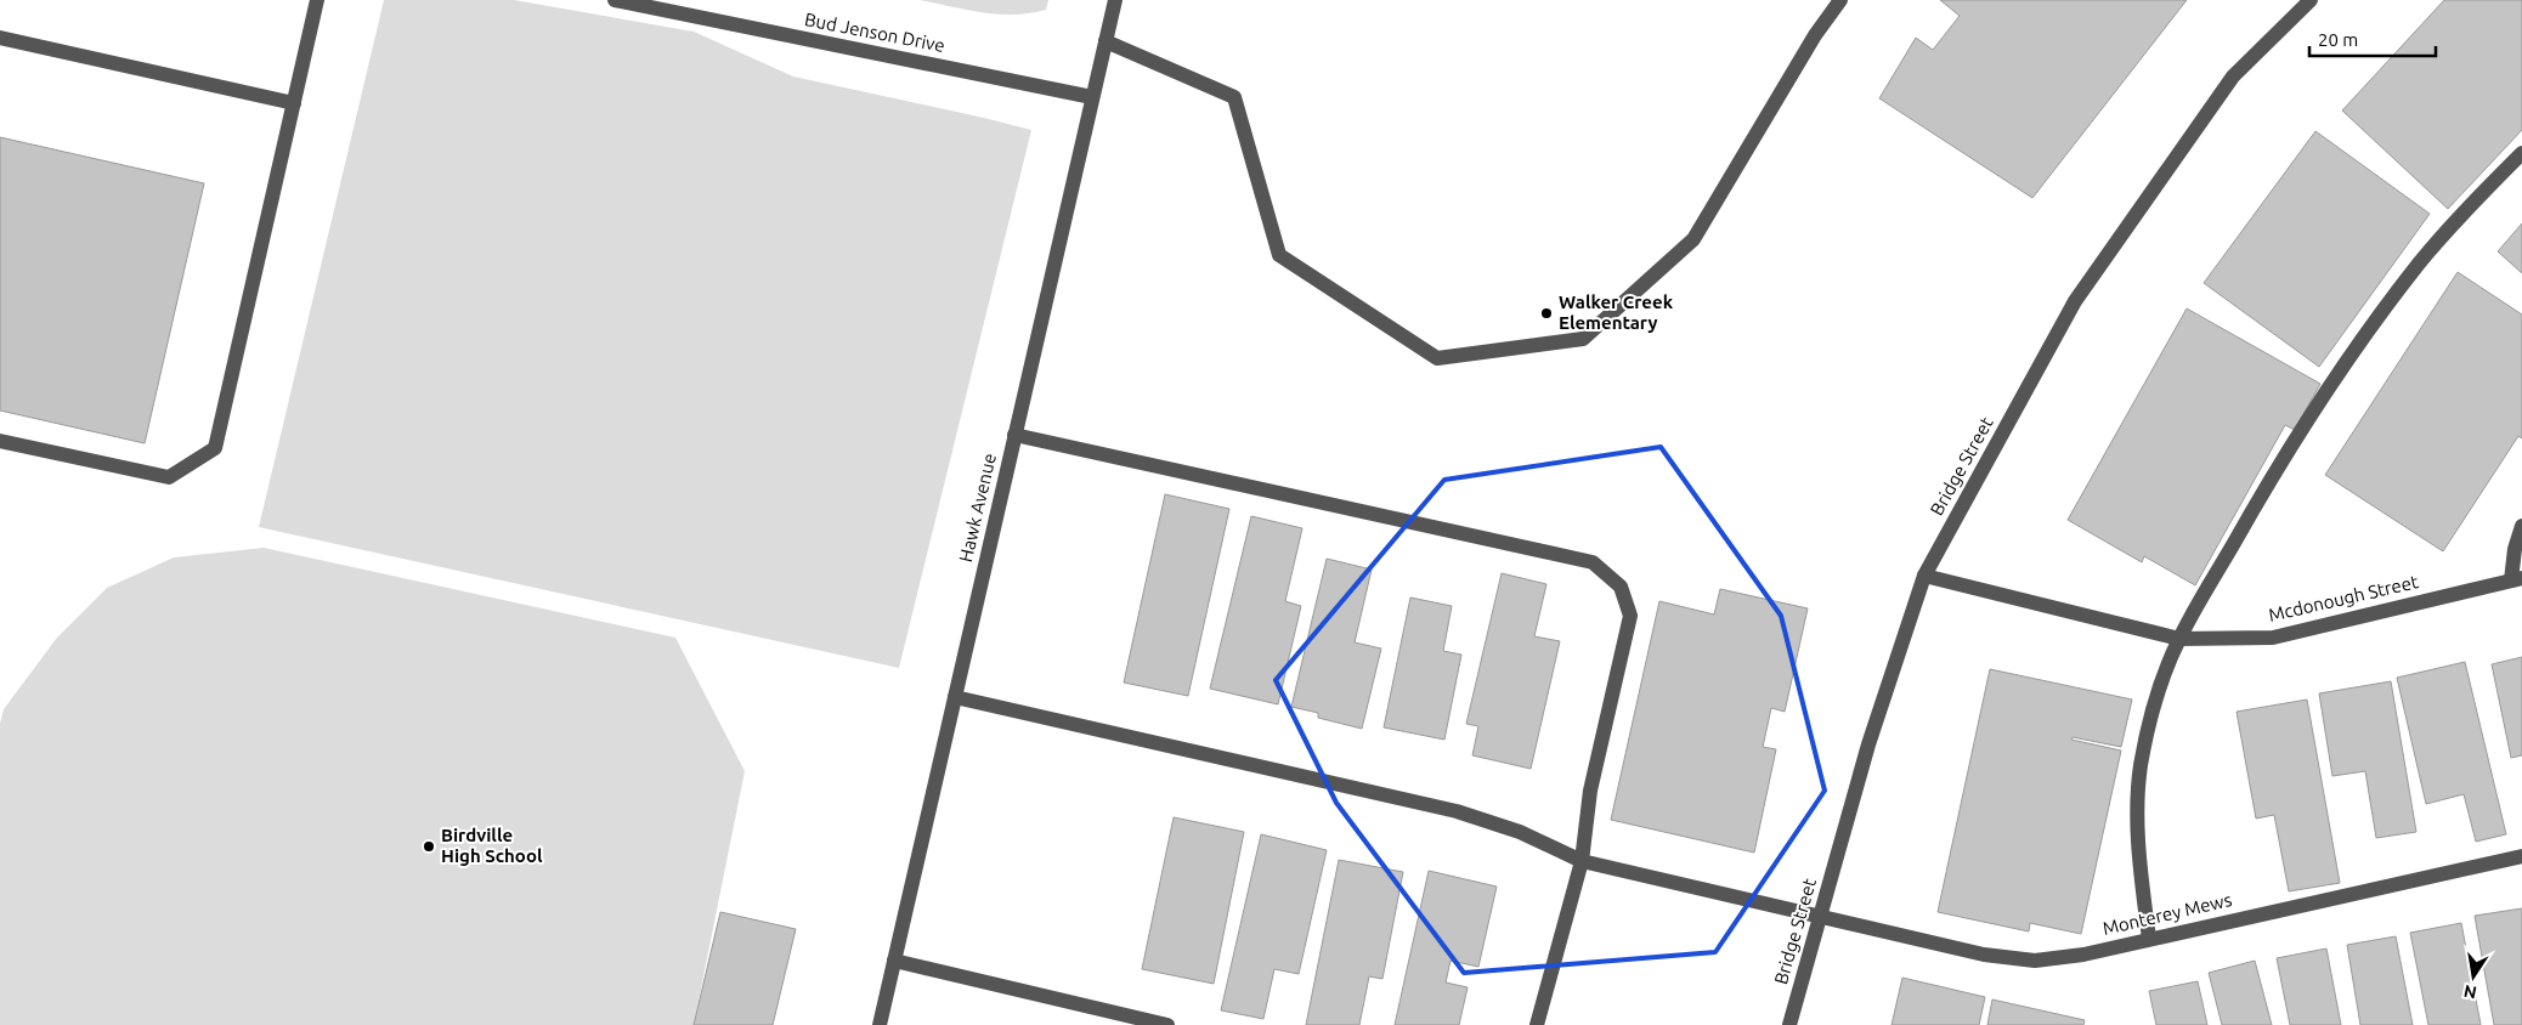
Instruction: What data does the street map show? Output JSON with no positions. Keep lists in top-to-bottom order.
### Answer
{
  "streets": {
    "street": [
      "Bud Jenson Drive",
      "Bridge Street",
      "Hawk Avenue",
      "Mcdonough Street",
      "Monterey Mews"
    ]
  },
  "crossings": [
    ["Bud Jenson Drive", "Hawk Avenue"],
    ["Bridge Street", "Mcdonough Street"],
    ["Bridge Street", "Monterey Mews"],
    ["Hawk Avenue", "Monterey Mews"]
  ],
  "places": ["Walker Creek Elementary", "Birdville High School"],
  "scale_bar": "20 m",
  "north": "bottom"
}
